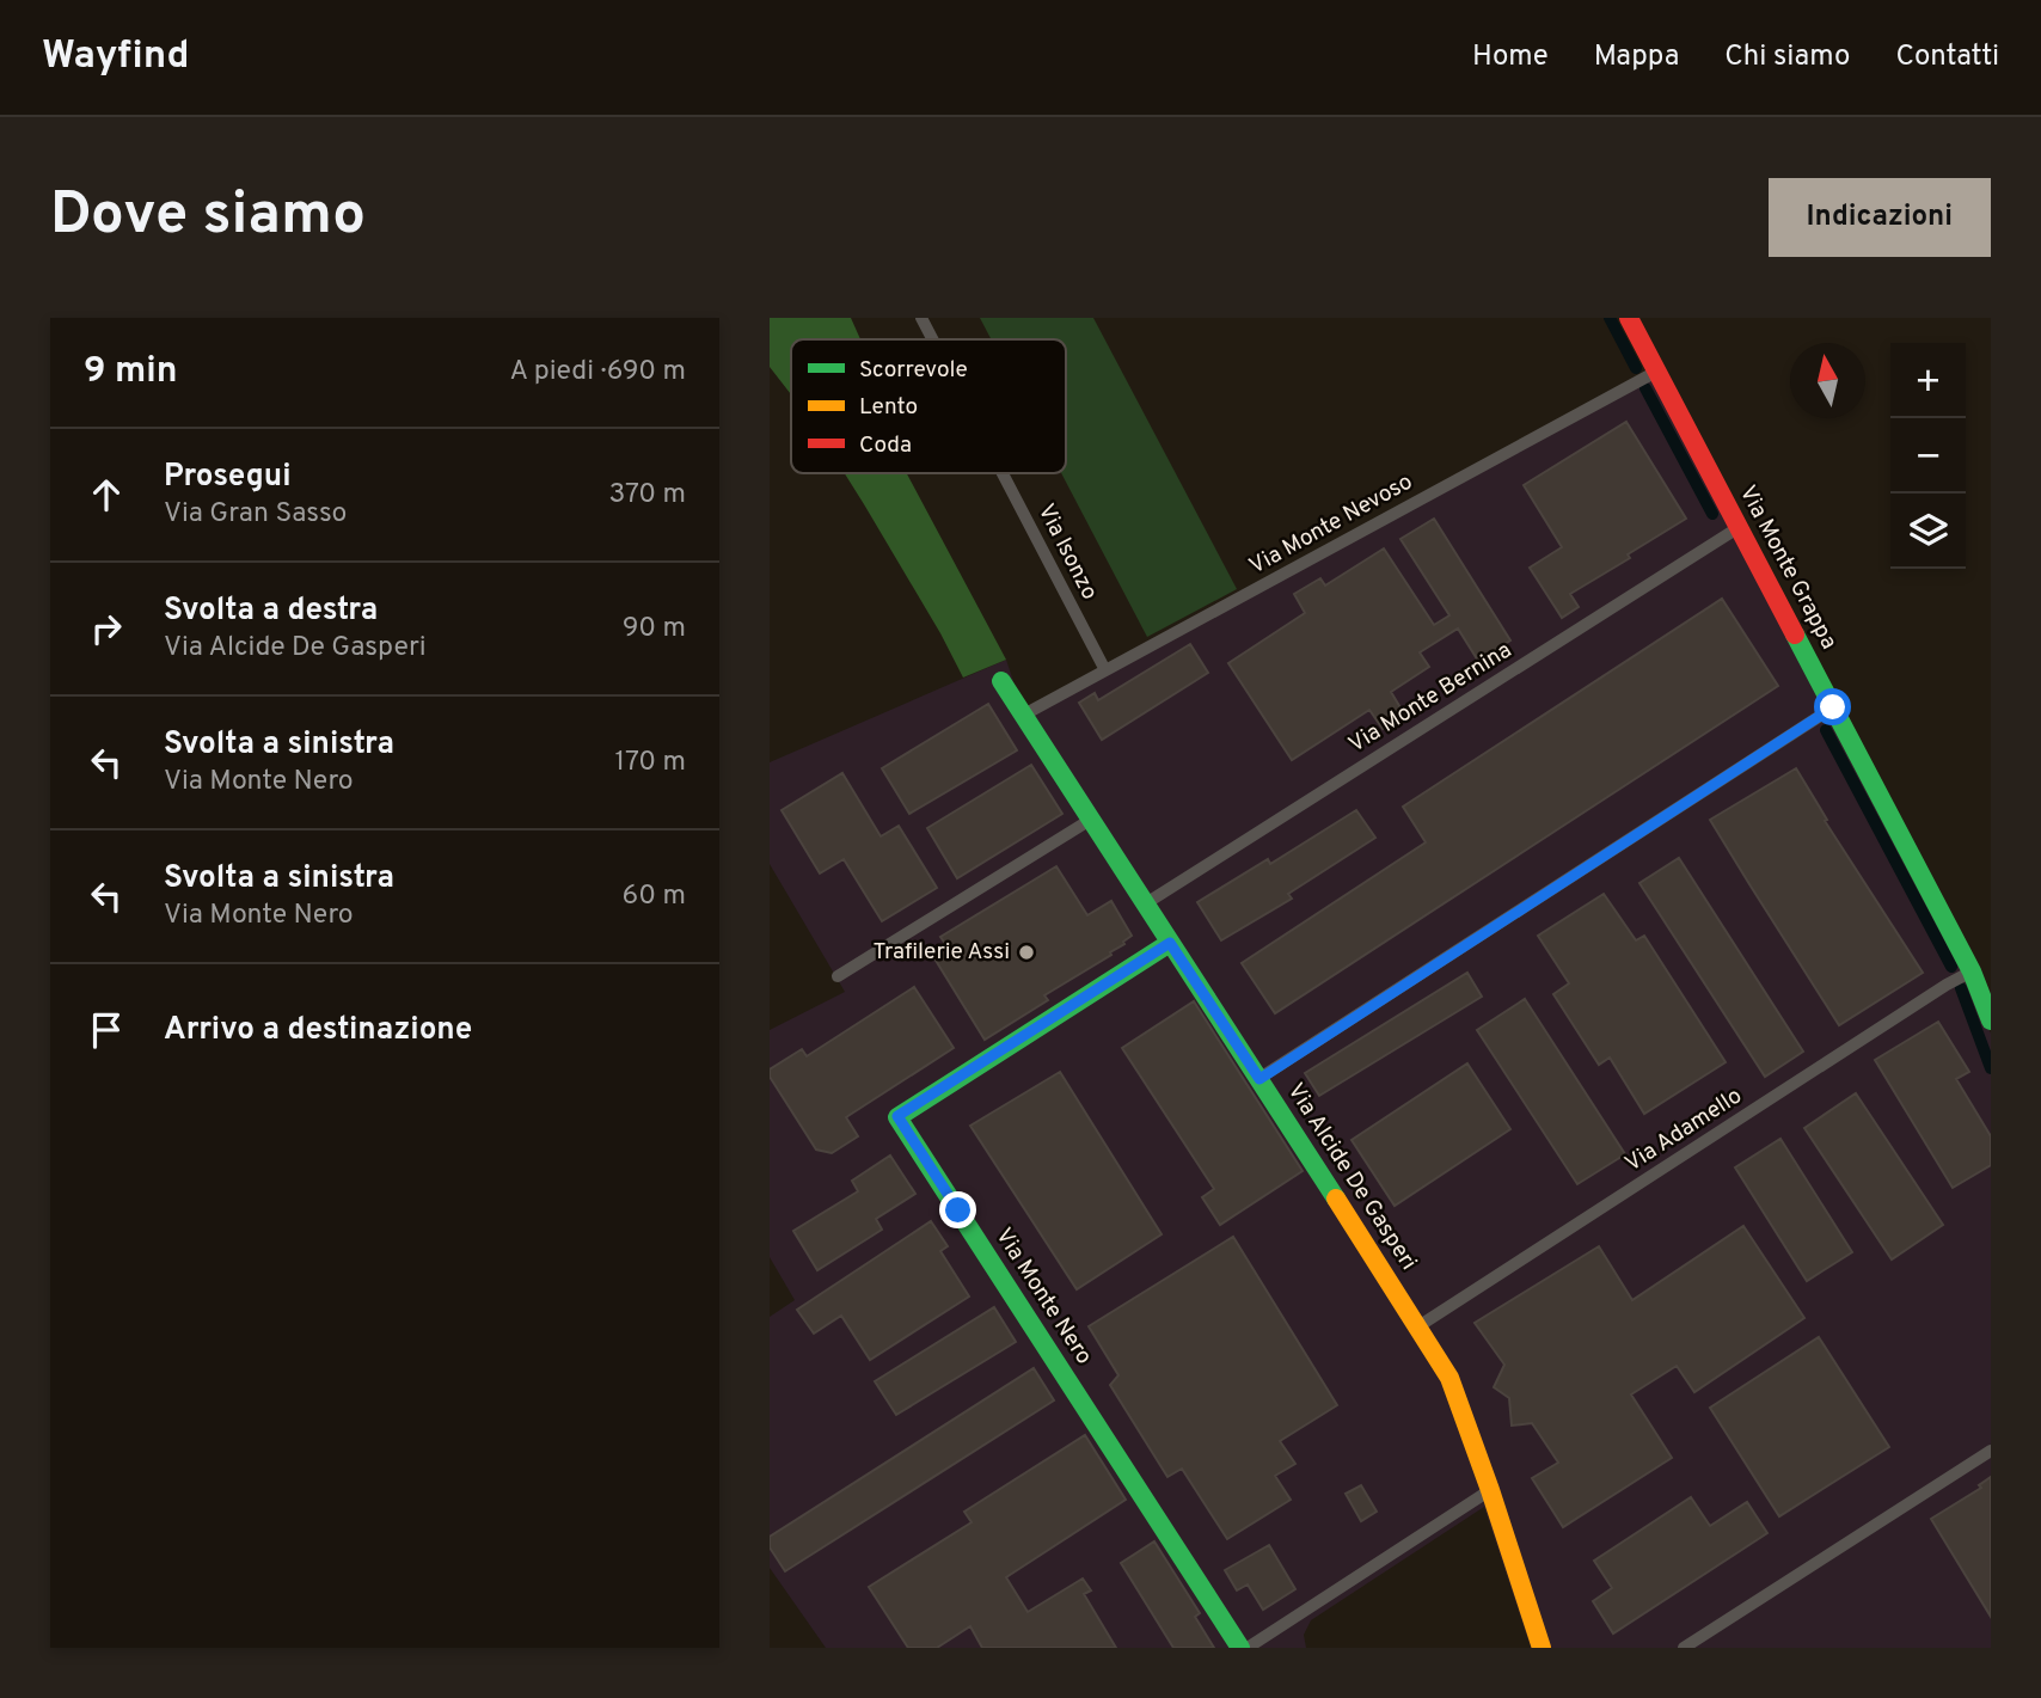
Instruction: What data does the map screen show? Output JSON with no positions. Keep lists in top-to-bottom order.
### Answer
{
  "streets": {
    "street": [
      "Via Monte Nevoso",
      "Via Isonzo",
      "Via Monte Grappa",
      "Via Monte Bernina",
      "Via Adamello",
      "Via Alcide De Gasperi",
      "Via Monte Nero"
    ]
  },
  "crossings": [
    ["Via Monte Nevoso", "Via Isonzo"],
    ["Via Monte Nevoso", "Via Monte Grappa"],
    ["Via Monte Nevoso", "Via Alcide De Gasperi"],
    ["Via Monte Grappa", "Via Monte Bernina"],
    ["Via Monte Grappa", "Via Adamello"],
    ["Via Monte Bernina", "Via Alcide De Gasperi"],
    ["Via Adamello", "Via Alcide De Gasperi"],
    ["Via Alcide De Gasperi", "Via Monte Nero"]
  ],
  "places": ["Trafilerie Assi"],
  "legend": ["Scorrevole", "Lento", "Coda"],
  "north": "top",
  "page": {
    "header": "Wayfind",
    "nav": [
      "Home",
      "Mappa",
      "Chi siamo",
      "Contatti"
    ],
    "buttons": "Indicazioni",
    "title": "Dove siamo",
    "heading": ["9 min", "A piedi · 690 m"],
    "map_buttons": ["+", "−"],
    "list": [
      ["Prosegui", "Via Gran Sasso", "370 m"],
      ["Svolta a destra", "Via Alcide De Gasperi", "90 m"],
      ["Svolta a sinistra", "Via Monte Nero", "170 m"],
      ["Svolta a sinistra", "Via Monte Nero", "60 m"],
      "Arrivo a destinazione"
    ]
  }
}
